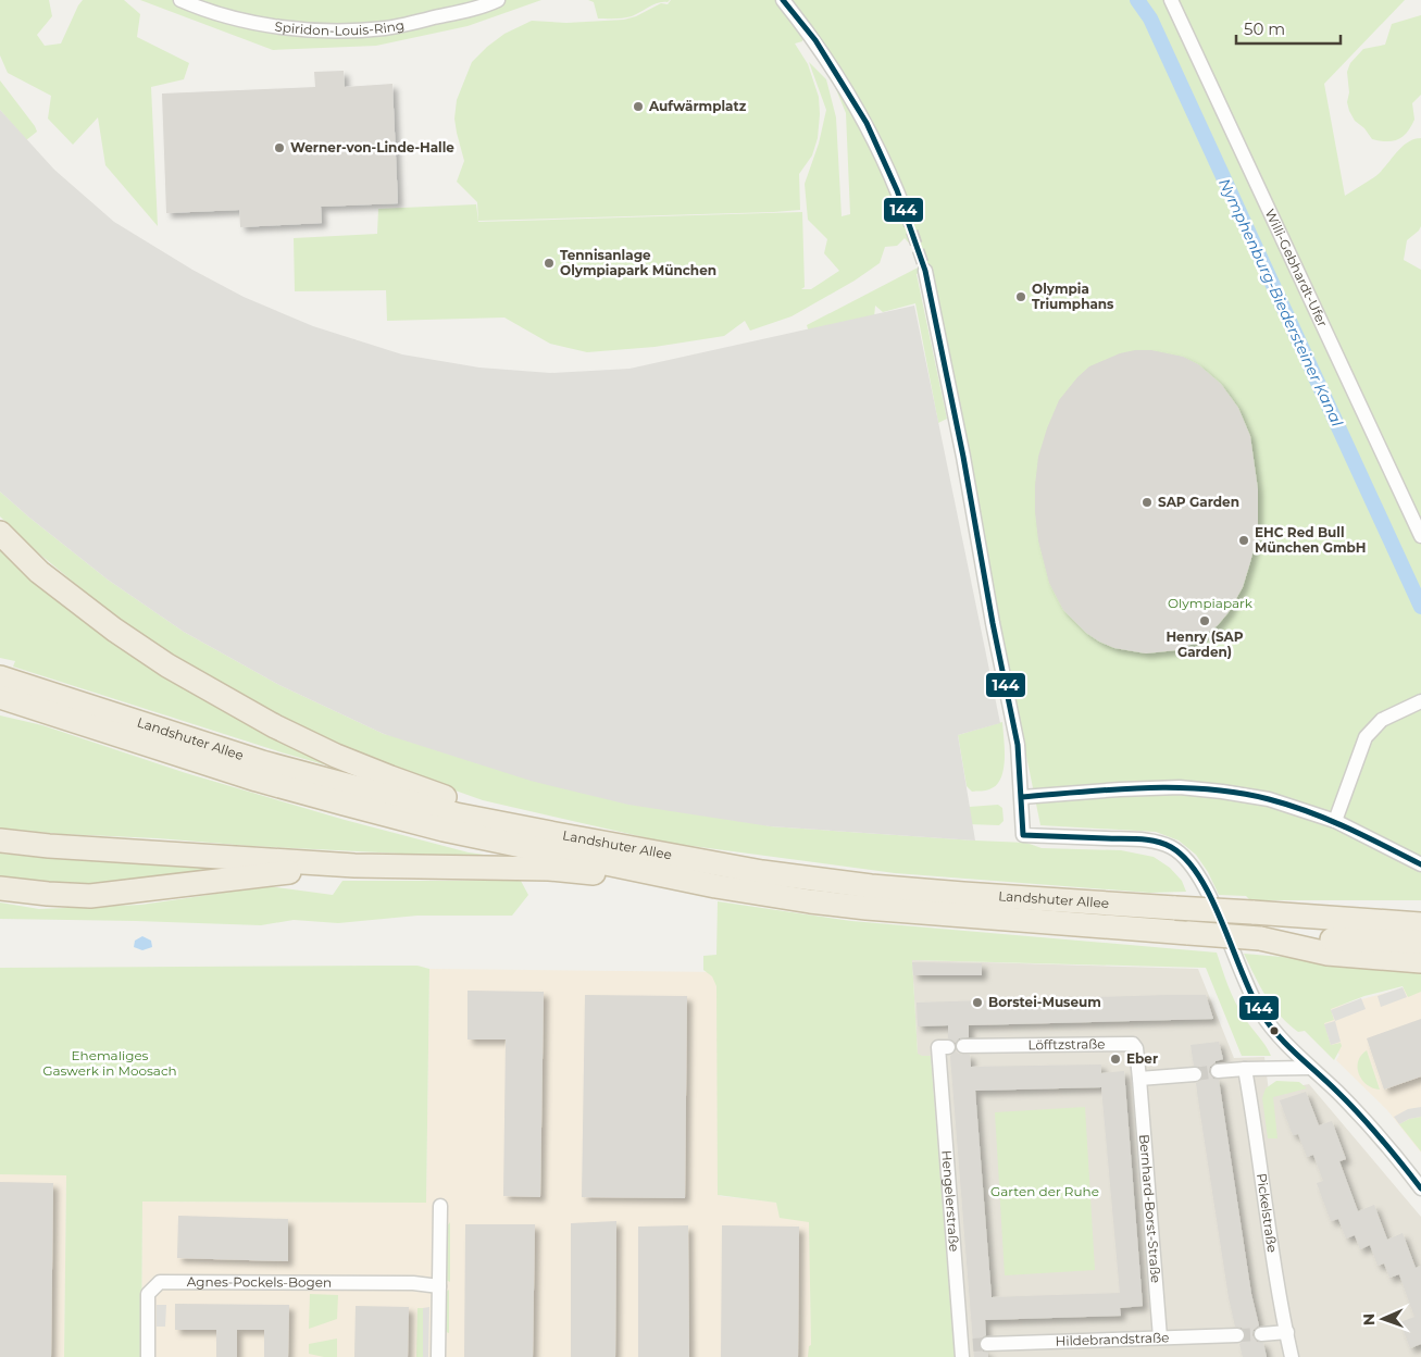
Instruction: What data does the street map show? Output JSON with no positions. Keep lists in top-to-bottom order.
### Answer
{
  "streets": {
    "highway": ["Landshuter Allee"],
    "street": [
      "Spiridon-Louis-Ring",
      "Willi-Gebhardt-Ufer",
      "Löfftzstraße",
      "Hengelerstraße",
      "Bernhard-Borst-Straße",
      "Pickelstraße",
      "Agnes-Pockels-Bogen",
      "Hildebrandstraße"
    ]
  },
  "crossings": [
    ["Löfftzstraße", "Bernhard-Borst-Straße"],
    ["Bernhard-Borst-Straße", "Hildebrandstraße"]
  ],
  "water": ["Nymphenburg-Biedersteiner Kanal"],
  "parks": ["Olympiapark", "Ehemaliges Gaswerk in Moosach", "Garten der Ruhe"],
  "places": [
    "Aufwärmplatz",
    "Werner-von-Linde-Halle",
    "Tennisanlage Olympiapark München",
    "Olympia Triumphans",
    "SAP Garden",
    "EHC Red Bull München GmbH",
    "Henry (SAP Garden)",
    "Borstei-Museum",
    "Eber"
  ],
  "lines": ["transit line 144"],
  "scale_bar": "50 m",
  "north": "left"
}
